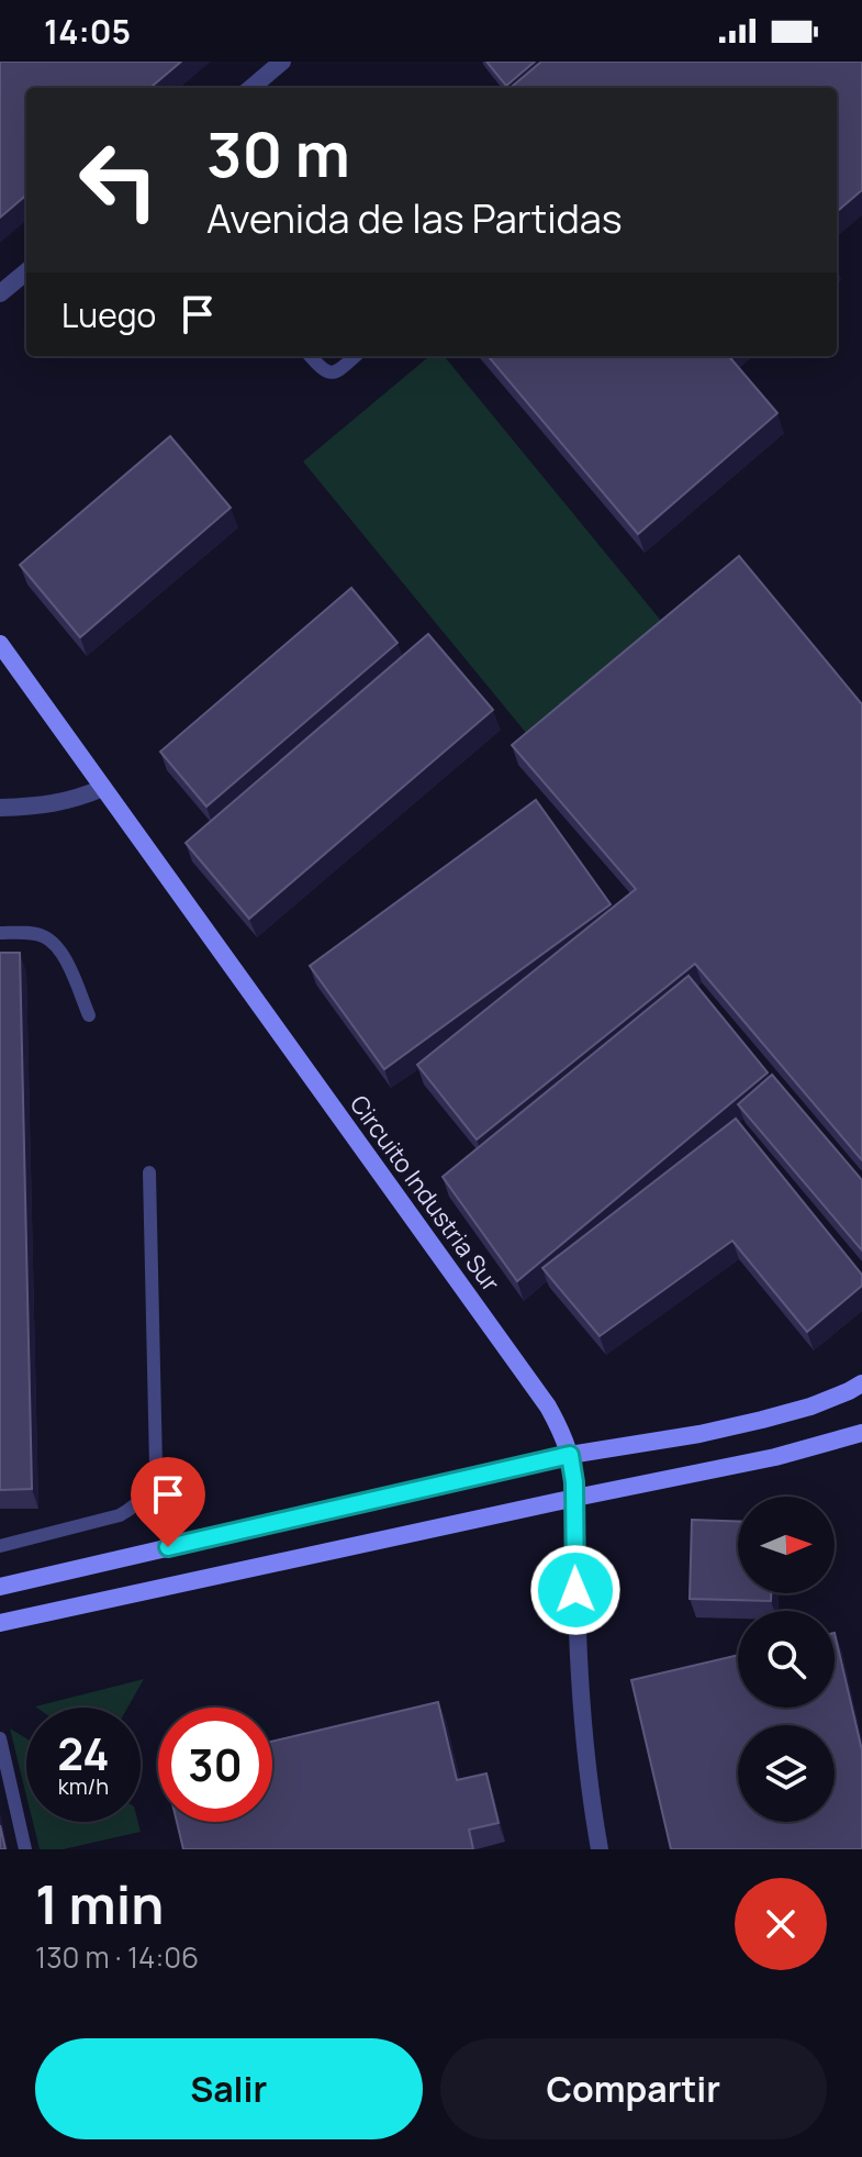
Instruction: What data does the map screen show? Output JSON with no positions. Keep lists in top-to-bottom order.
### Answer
{
  "streets": {
    "main road": ["Circuito Industria Sur"]
  },
  "north": "right",
  "page": {
    "status": "14:05",
    "turn": ["30 m", "Avenida de las Partidas"],
    "then": "Luego",
    "speed": "24 km/h",
    "limit": "30",
    "heading": ["1 min", "130 m · 14:06"],
    "buttons": ["Salir", "Compartir"]
  }
}
